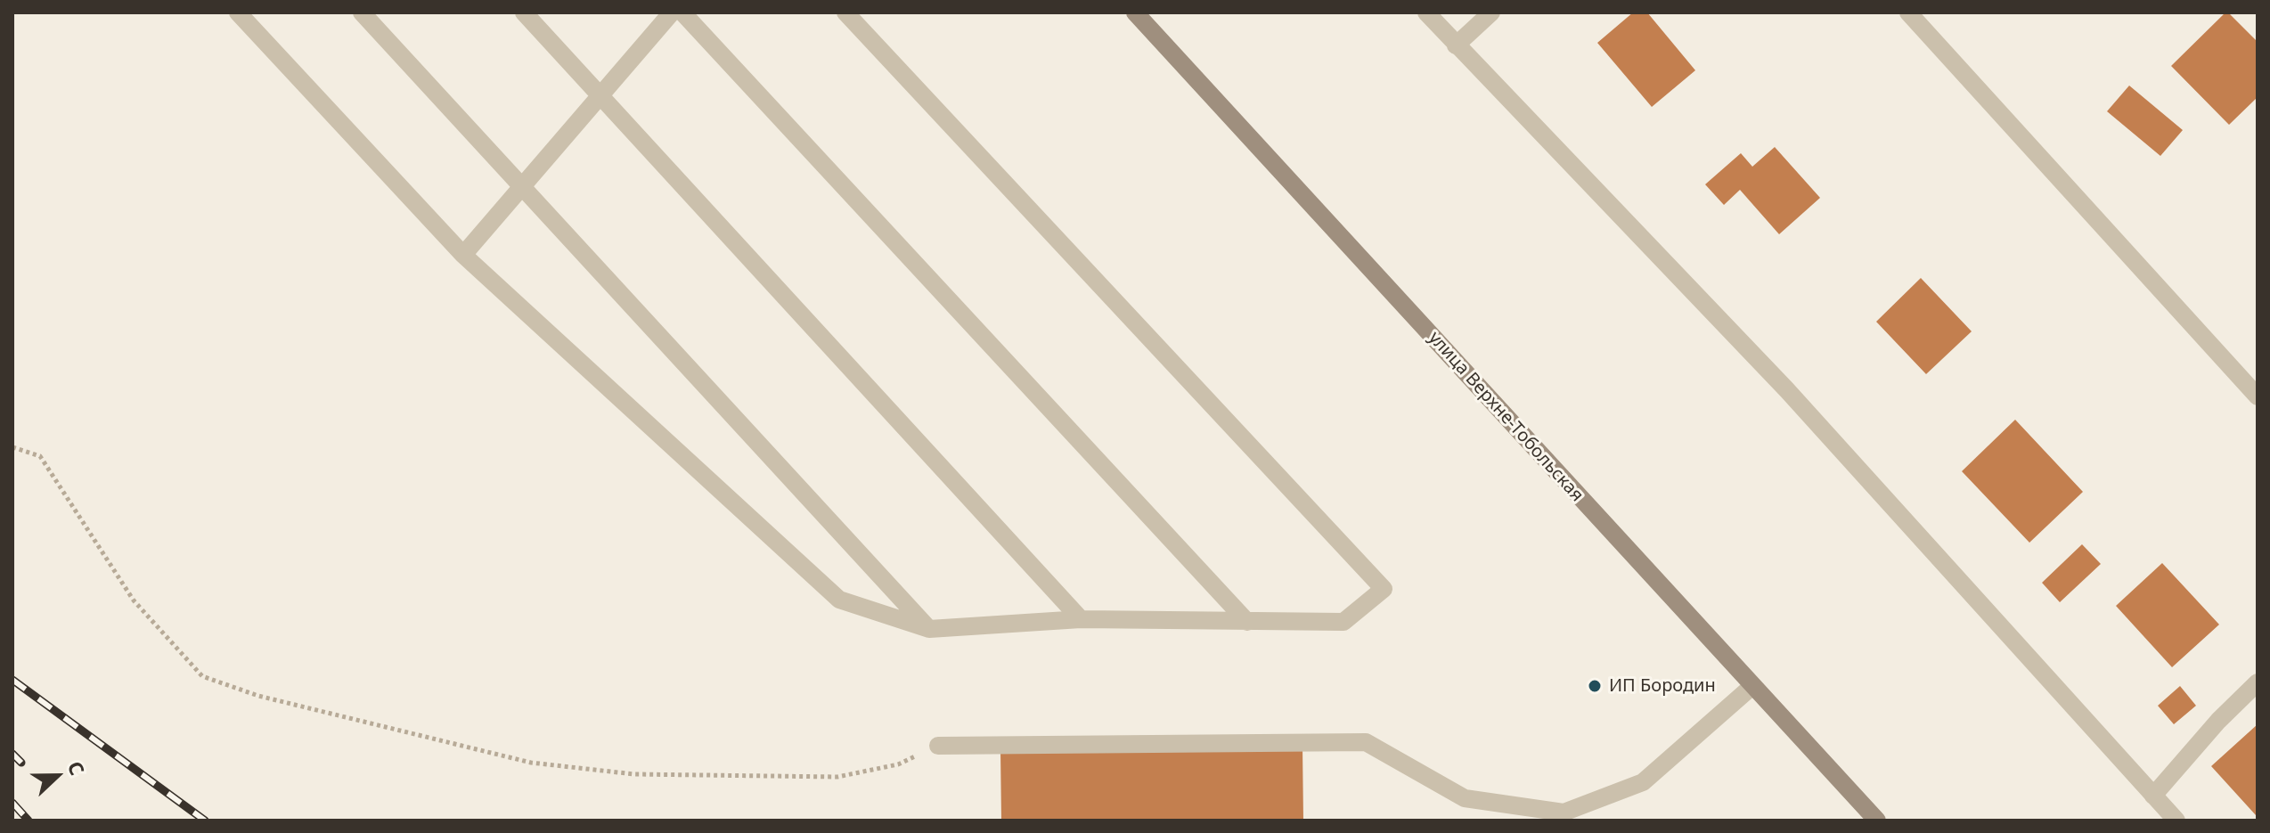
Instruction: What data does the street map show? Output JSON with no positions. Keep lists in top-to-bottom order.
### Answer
{
  "streets": {
    "street": ["улица Верхне-Тобольская"]
  },
  "places": ["ИП Бородин"],
  "north": "right"
}
